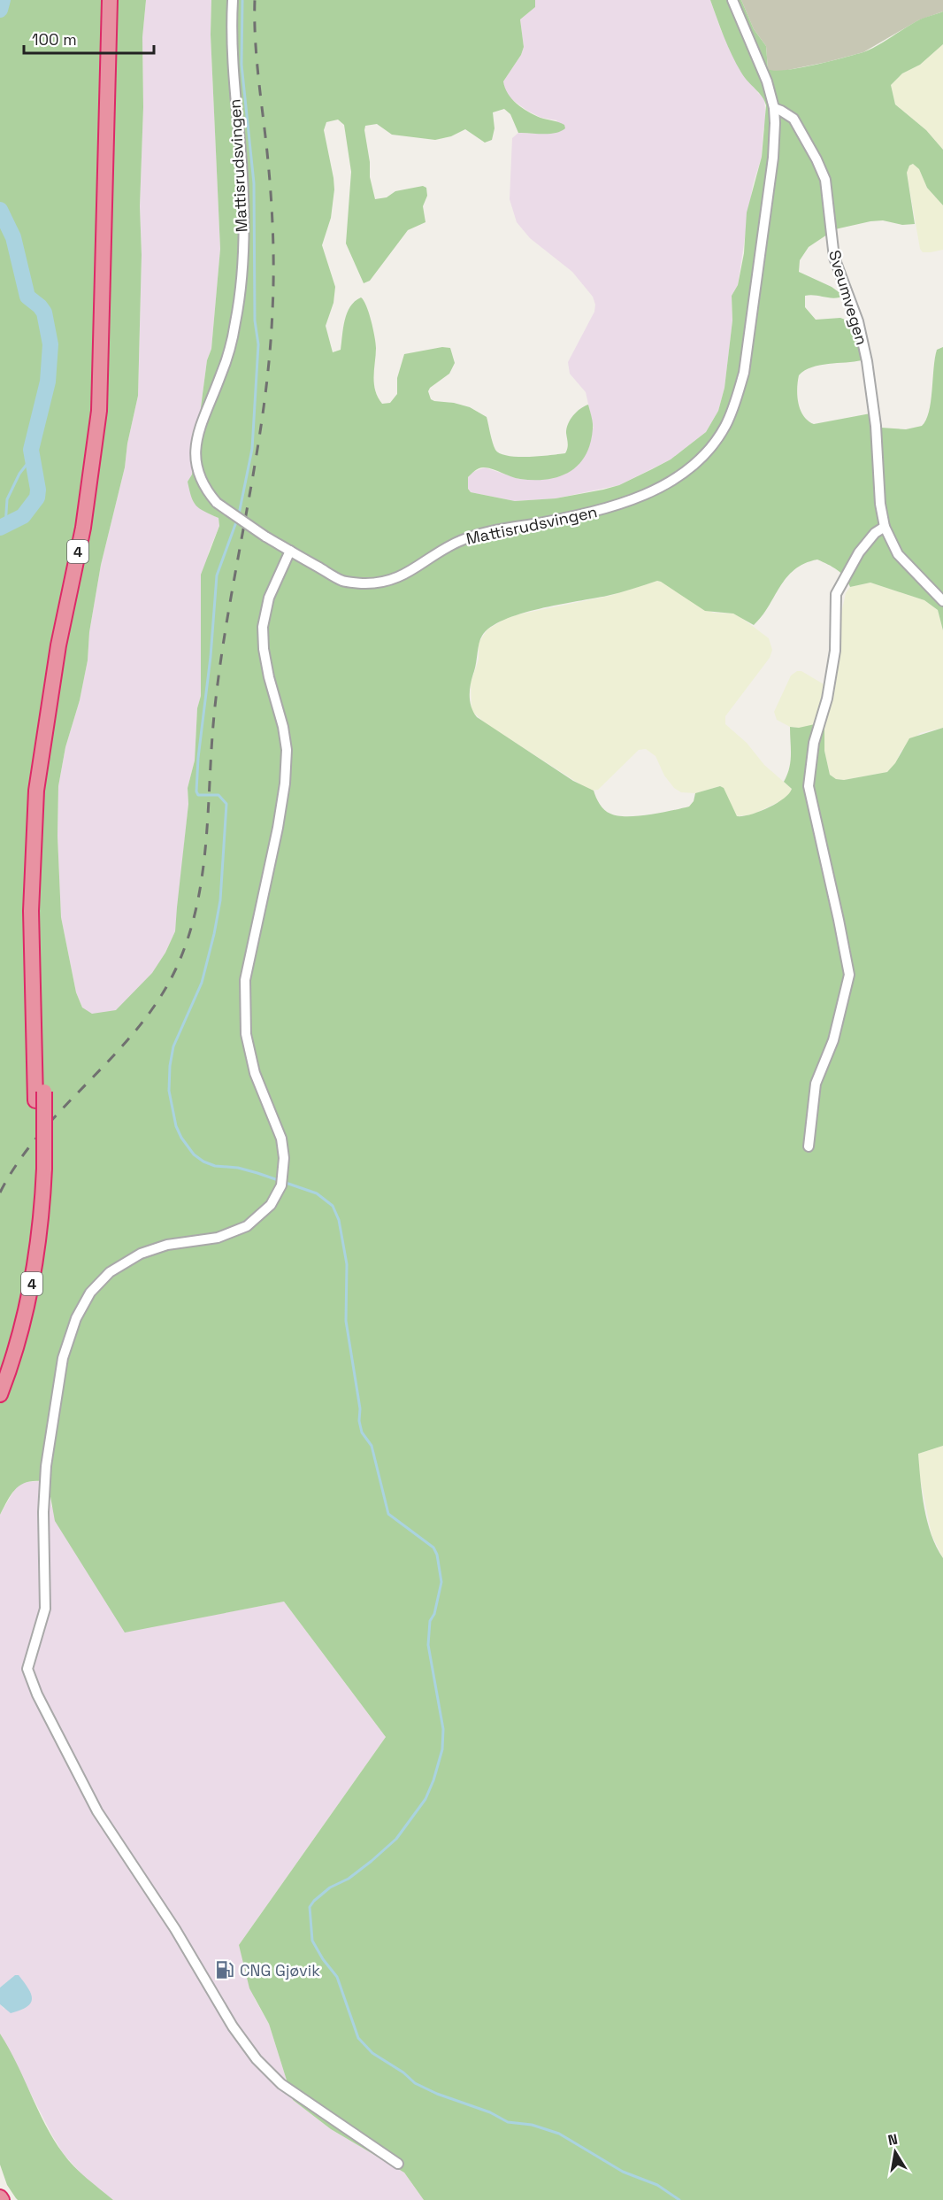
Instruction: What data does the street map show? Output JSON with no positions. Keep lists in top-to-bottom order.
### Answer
{
  "streets": {
    "highway": ["4"],
    "street": ["Mattisrudsvingen", "Sveumvegen"]
  },
  "crossings": [
    ["Mattisrudsvingen", "Sveumvegen"]
  ],
  "places": {
    "fuel station": ["CNG Gjøvik"]
  },
  "scale_bar": "100 m",
  "north": "top"
}
